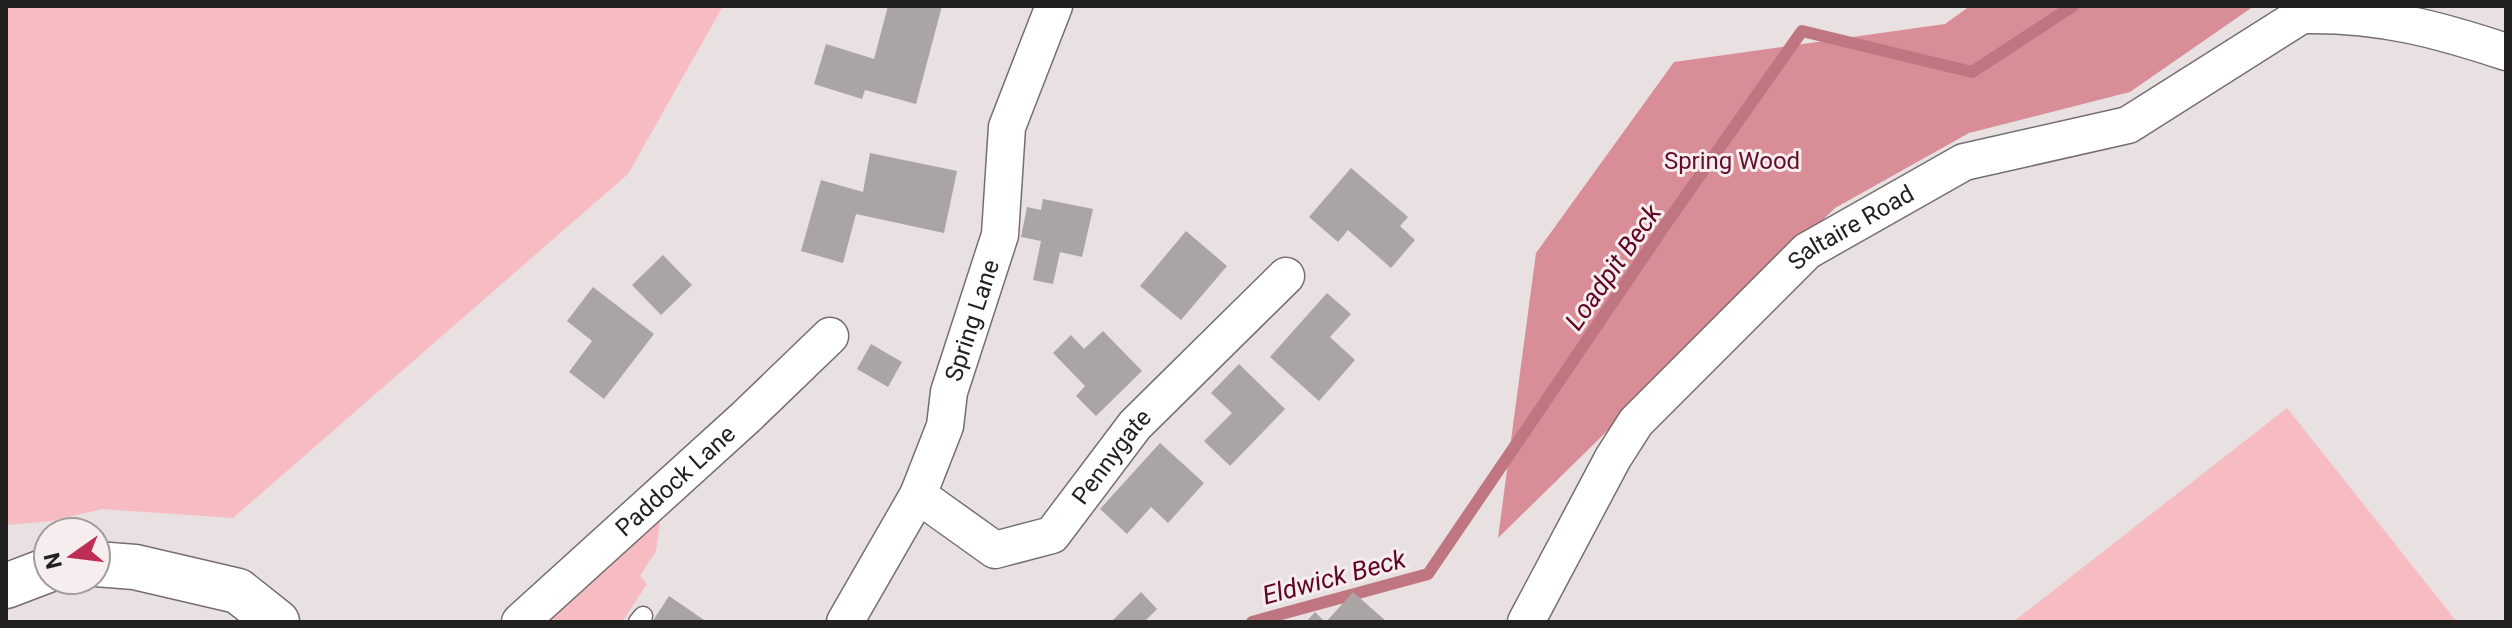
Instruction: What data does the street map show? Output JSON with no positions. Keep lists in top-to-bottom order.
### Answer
{
  "streets": {
    "street": [
      "Saltaire Road",
      "Spring Lane",
      "Pennygate",
      "Paddock Lane"
    ]
  },
  "crossings": [
    ["Spring Lane", "Pennygate"]
  ],
  "water": ["Loadpit Beck", "Eldwick Beck"],
  "parks": ["Spring Wood"],
  "north": "left"
}
